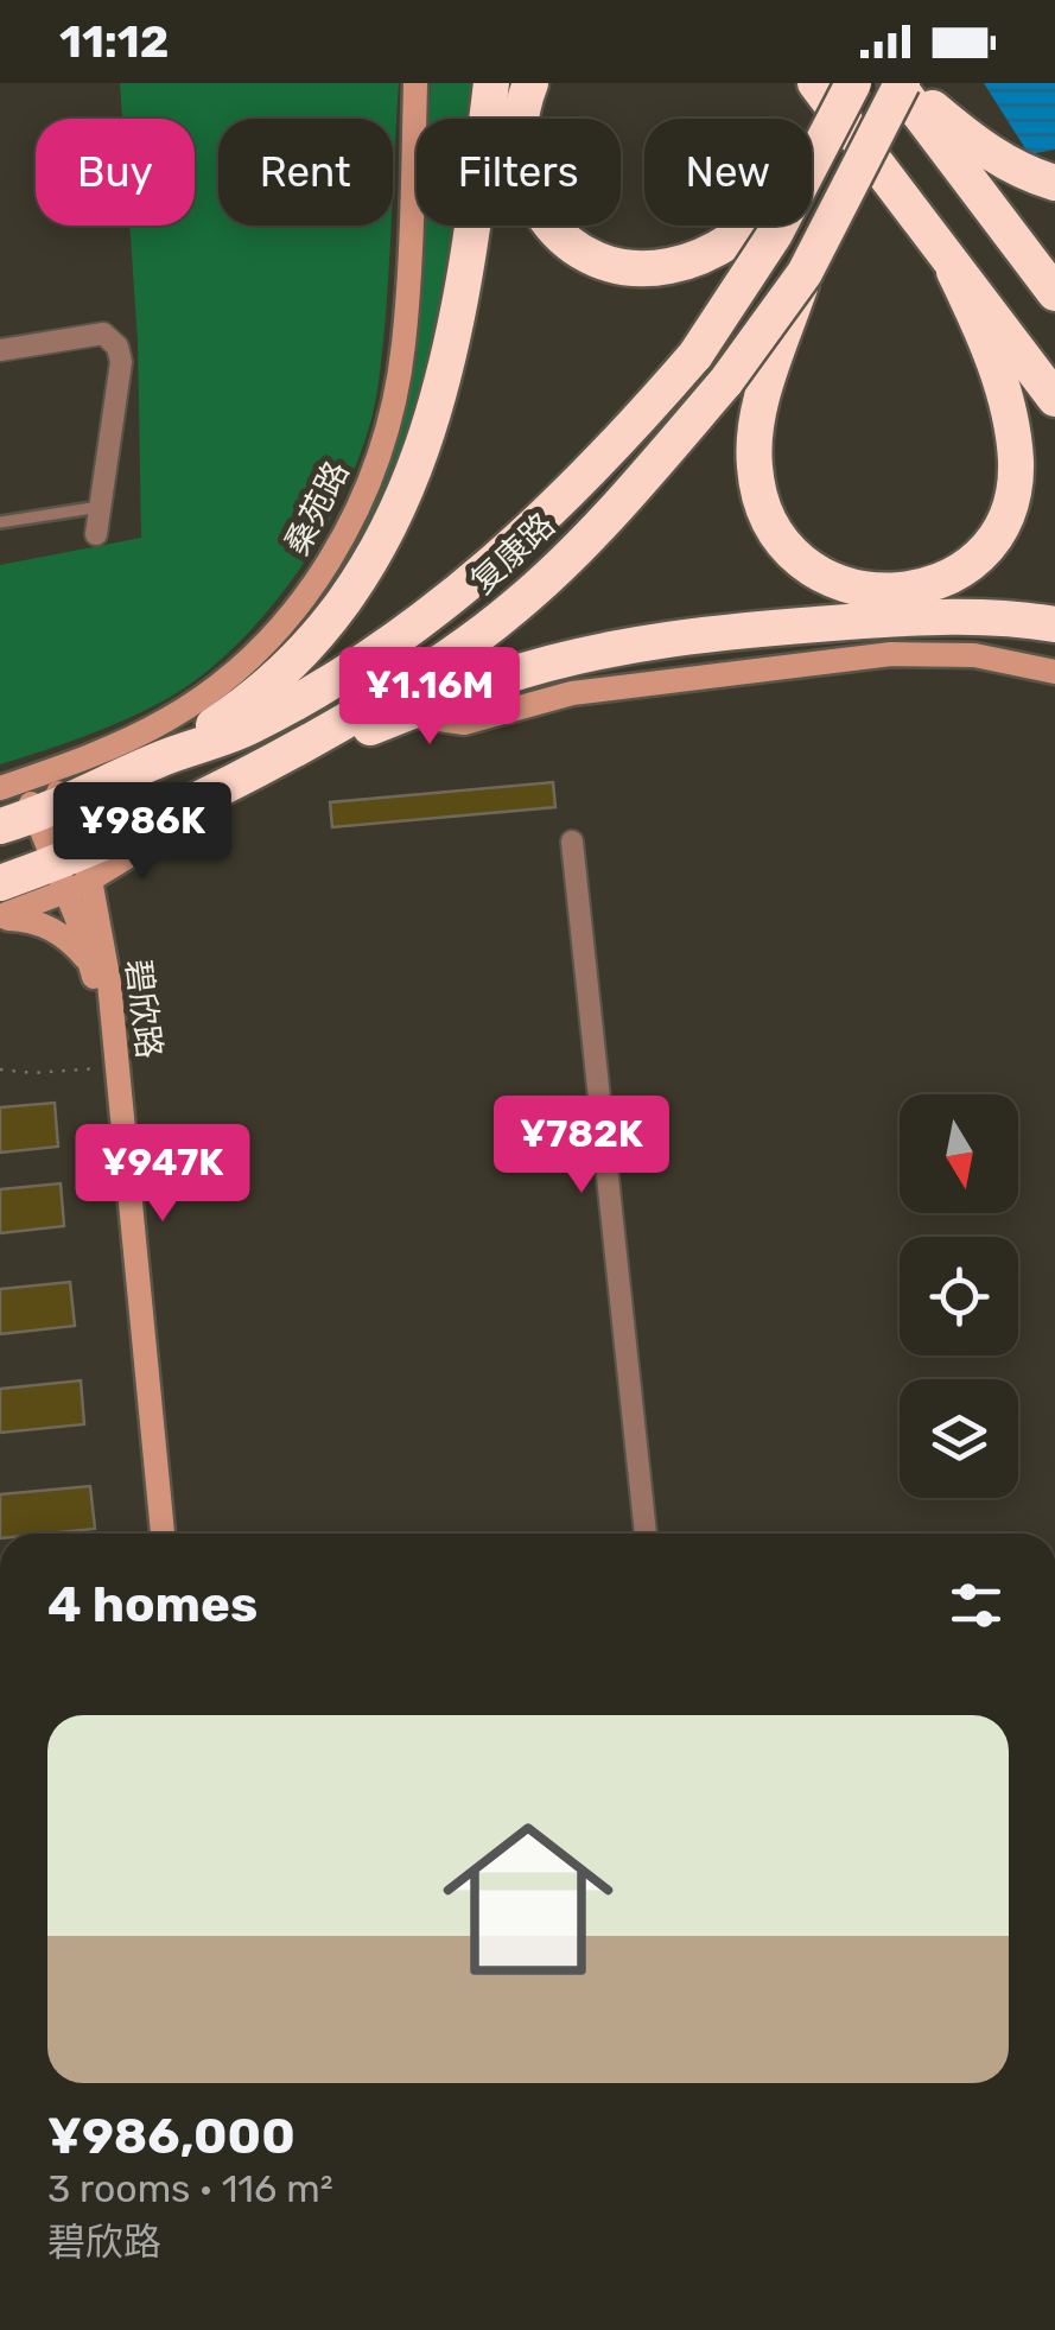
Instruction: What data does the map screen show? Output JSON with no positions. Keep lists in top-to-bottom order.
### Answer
{
  "streets": {
    "highway": ["复康路"],
    "street": ["桑苑路", "碧欣路"]
  },
  "crossings": [
    ["桑苑路", "复康路"],
    ["桑苑路", "碧欣路"],
    ["复康路", "碧欣路"]
  ],
  "north": "bottom",
  "page": {
    "status": "11:12",
    "chip": [
      "Buy",
      "Rent",
      "Filters",
      "New"
    ],
    "price": [
      "¥1.16M",
      "¥986K",
      "¥782K",
      "¥947K"
    ],
    "heading": "4 homes",
    "list": [
      {
        "name": "¥986,000",
        "note": "3 rooms · 116 m² · 碧欣路"
      }
    ]
  }
}
